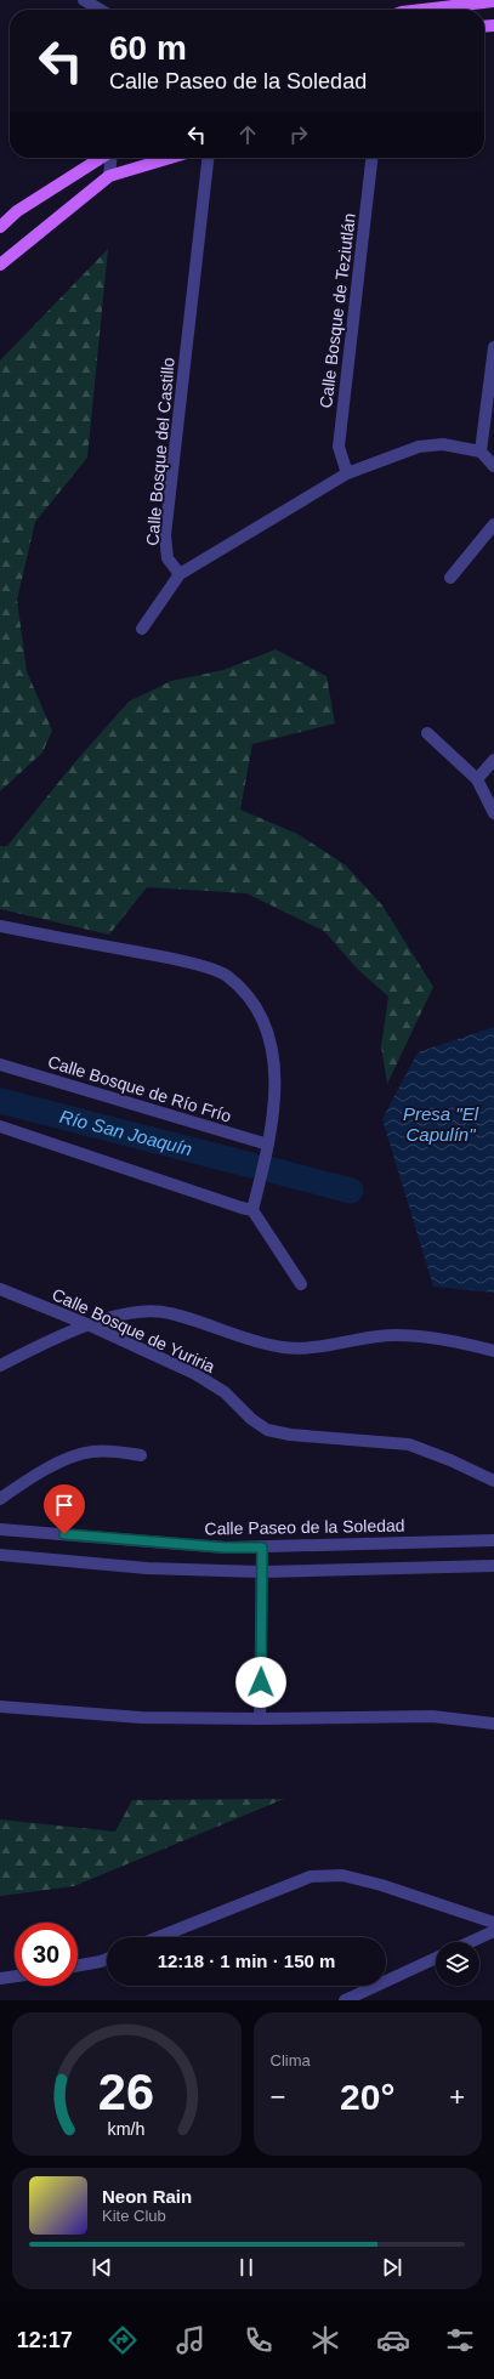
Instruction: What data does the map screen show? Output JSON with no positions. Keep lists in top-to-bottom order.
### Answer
{
  "streets": {
    "street": [
      "Calle Bosque de Teziutlán",
      "Calle Bosque del Castillo",
      "Calle Bosque de Río Frío",
      "Calle Bosque de Yuriria",
      "Calle Paseo de la Soledad"
    ]
  },
  "water": ["Presa \"El Capulín\"", "Río San Joaquín"],
  "page": {
    "turn": ["60 m", "Calle Paseo de la Soledad"],
    "limit": "30",
    "trip": "12:18 · 1 min · 150 m",
    "tile": "Clima",
    "heat": ["−", "20°", "+"],
    "song": ["Neon Rain", "Kite Club"],
    "tabs": "12:17",
    "gauge": ["26", "km/h"]
  }
}
